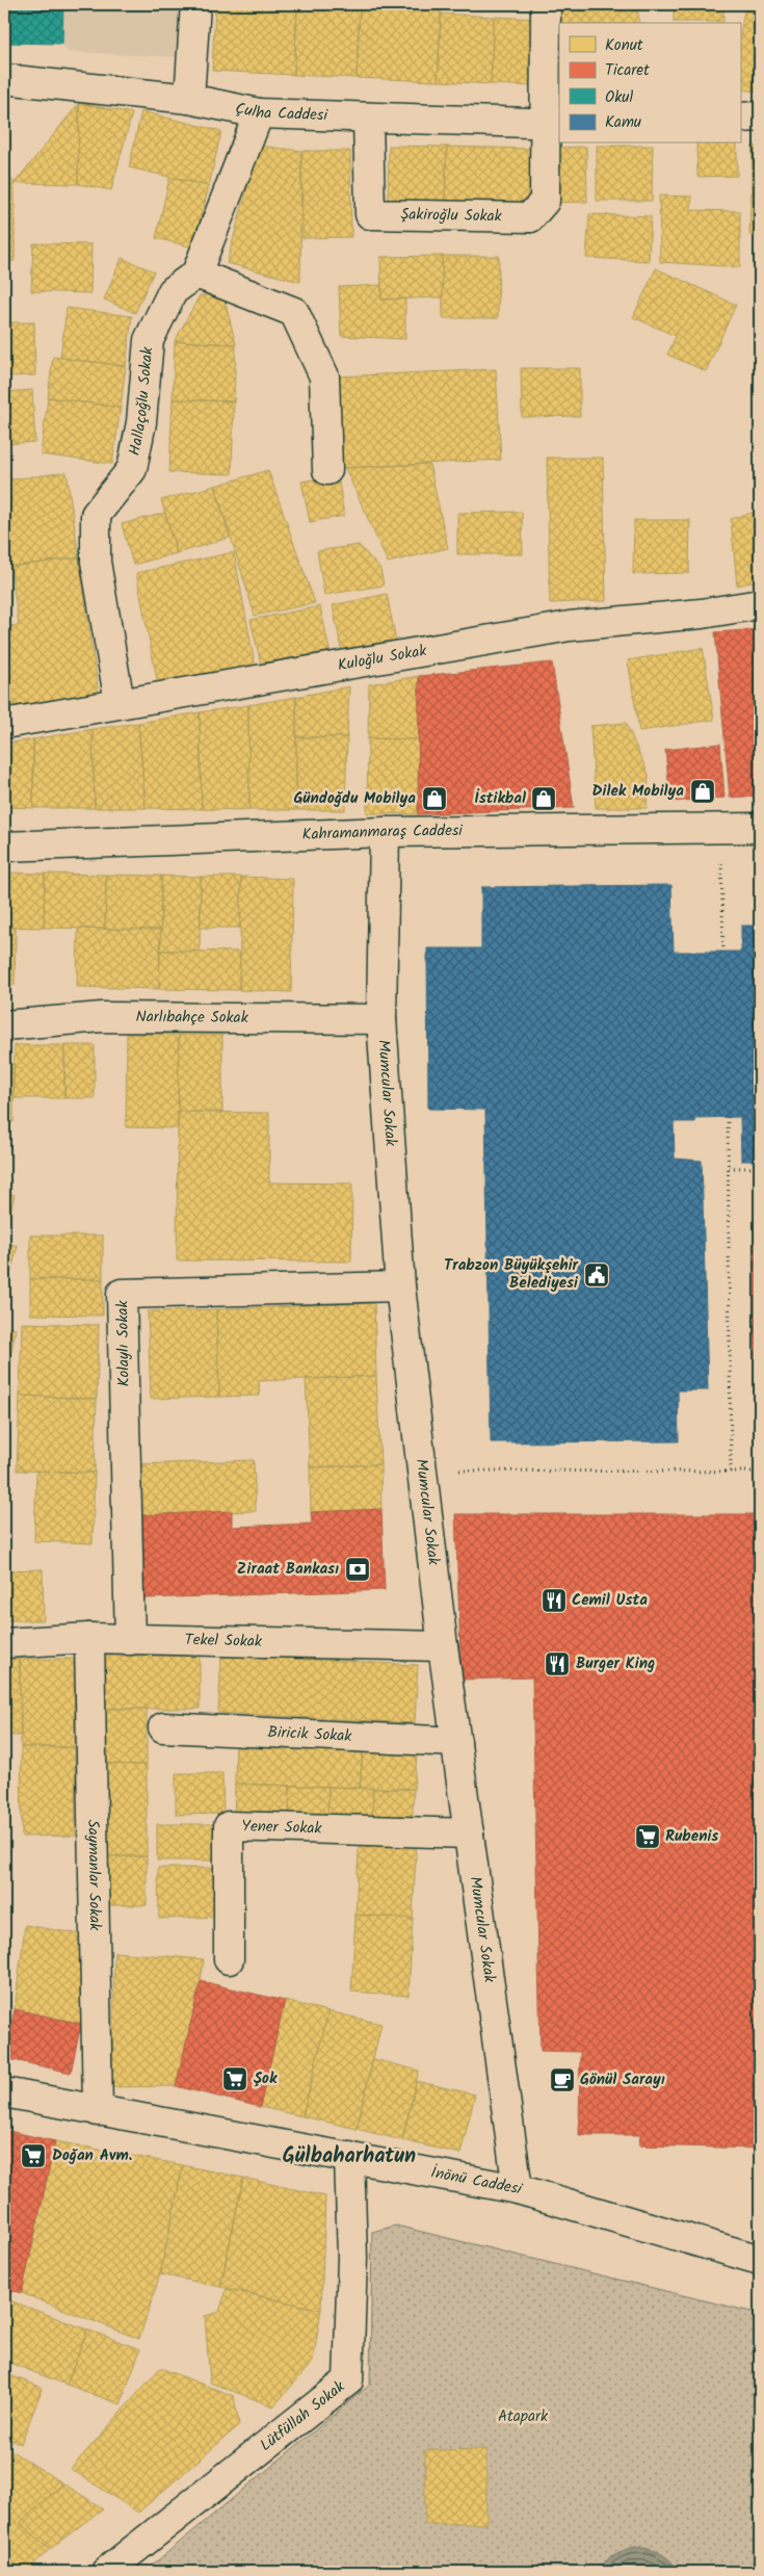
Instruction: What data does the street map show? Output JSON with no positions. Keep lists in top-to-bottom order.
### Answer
{
  "streets": {
    "street": [
      "Çulha Caddesi",
      "Şakiroğlu Sokak",
      "Hallaçoğlu Sokak",
      "Kuloğlu Sokak",
      "Kahramanmaraş Caddesi",
      "Narlıbahçe Sokak",
      "Mumcular Sokak",
      "Kolaylı Sokak",
      "Tekel Sokak",
      "Biricik Sokak",
      "Yener Sokak",
      "Saymanlar Sokak",
      "İnönü Caddesi",
      "Lütfüllah Sokak"
    ]
  },
  "crossings": [
    ["Çulha Caddesi", "Şakiroğlu Sokak"],
    ["Hallaçoğlu Sokak", "Kuloğlu Sokak"],
    ["Kahramanmaraş Caddesi", "Mumcular Sokak"],
    ["Narlıbahçe Sokak", "Mumcular Sokak"],
    ["Mumcular Sokak", "Kolaylı Sokak"],
    ["Mumcular Sokak", "Tekel Sokak"],
    ["Mumcular Sokak", "Biricik Sokak"],
    ["Mumcular Sokak", "Yener Sokak"],
    ["Mumcular Sokak", "İnönü Caddesi"],
    ["Kolaylı Sokak", "Tekel Sokak"],
    ["Tekel Sokak", "Saymanlar Sokak"],
    ["Saymanlar Sokak", "İnönü Caddesi"],
    ["İnönü Caddesi", "Lütfüllah Sokak"]
  ],
  "districts": ["Gülbaharhatun"],
  "parks": ["Atapark"],
  "places": {
    "shop": ["Dilek Mobilya", "Gündoğdu Mobilya", "İstikbal"],
    "public building": ["Trabzon Büyükşehir Belediyesi"],
    "bank": ["Ziraat Bankası"],
    "restaurant": ["Cemil Usta", "Burger King"],
    "supermarket": ["Rubenis", "Şok", "Doğan Avm."],
    "cafe": ["Gönül Sarayı"]
  },
  "legend": [
    "Konut",
    "Ticaret",
    "Okul",
    "Kamu"
  ]
}
